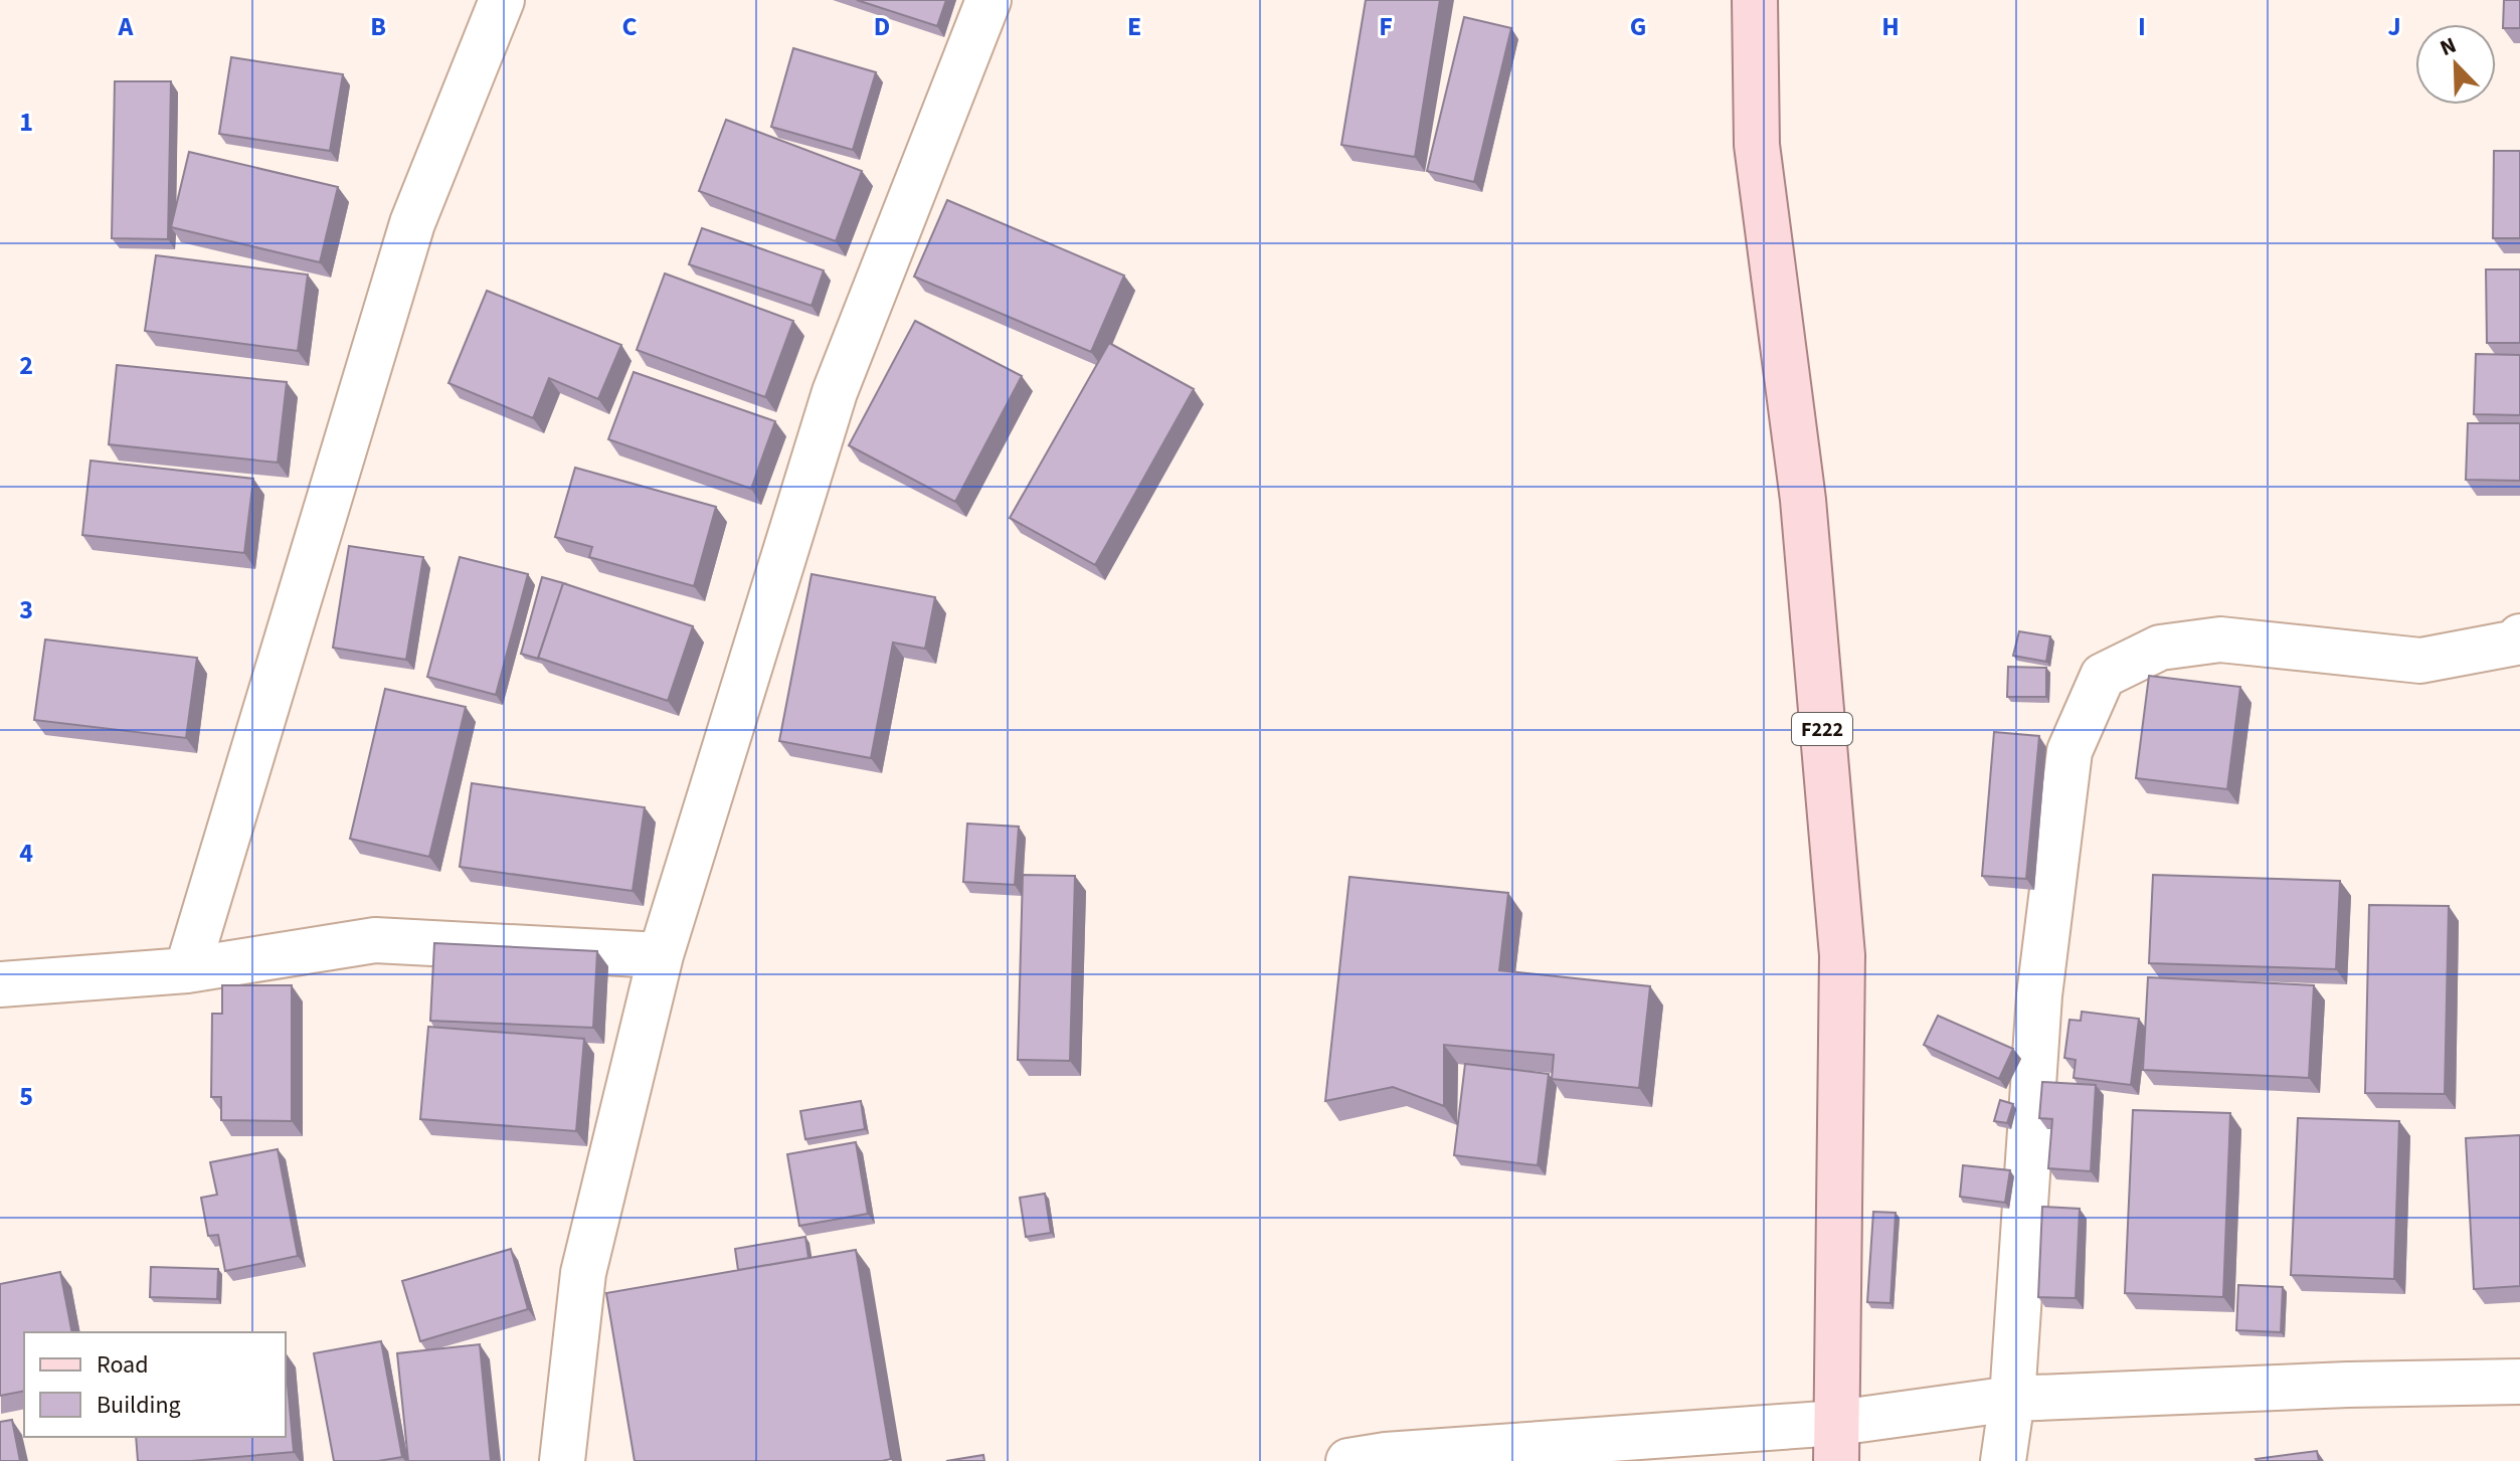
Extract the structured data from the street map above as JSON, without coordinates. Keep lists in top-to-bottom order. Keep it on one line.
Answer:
{"streets":{"main road":["F222"]},"legend":["Road","Building"],"north":"top left","grid":{"columns":["A","B","C","D","E","F","G","H","I","J"],"rows":["1","2","3","4","5"]}}
